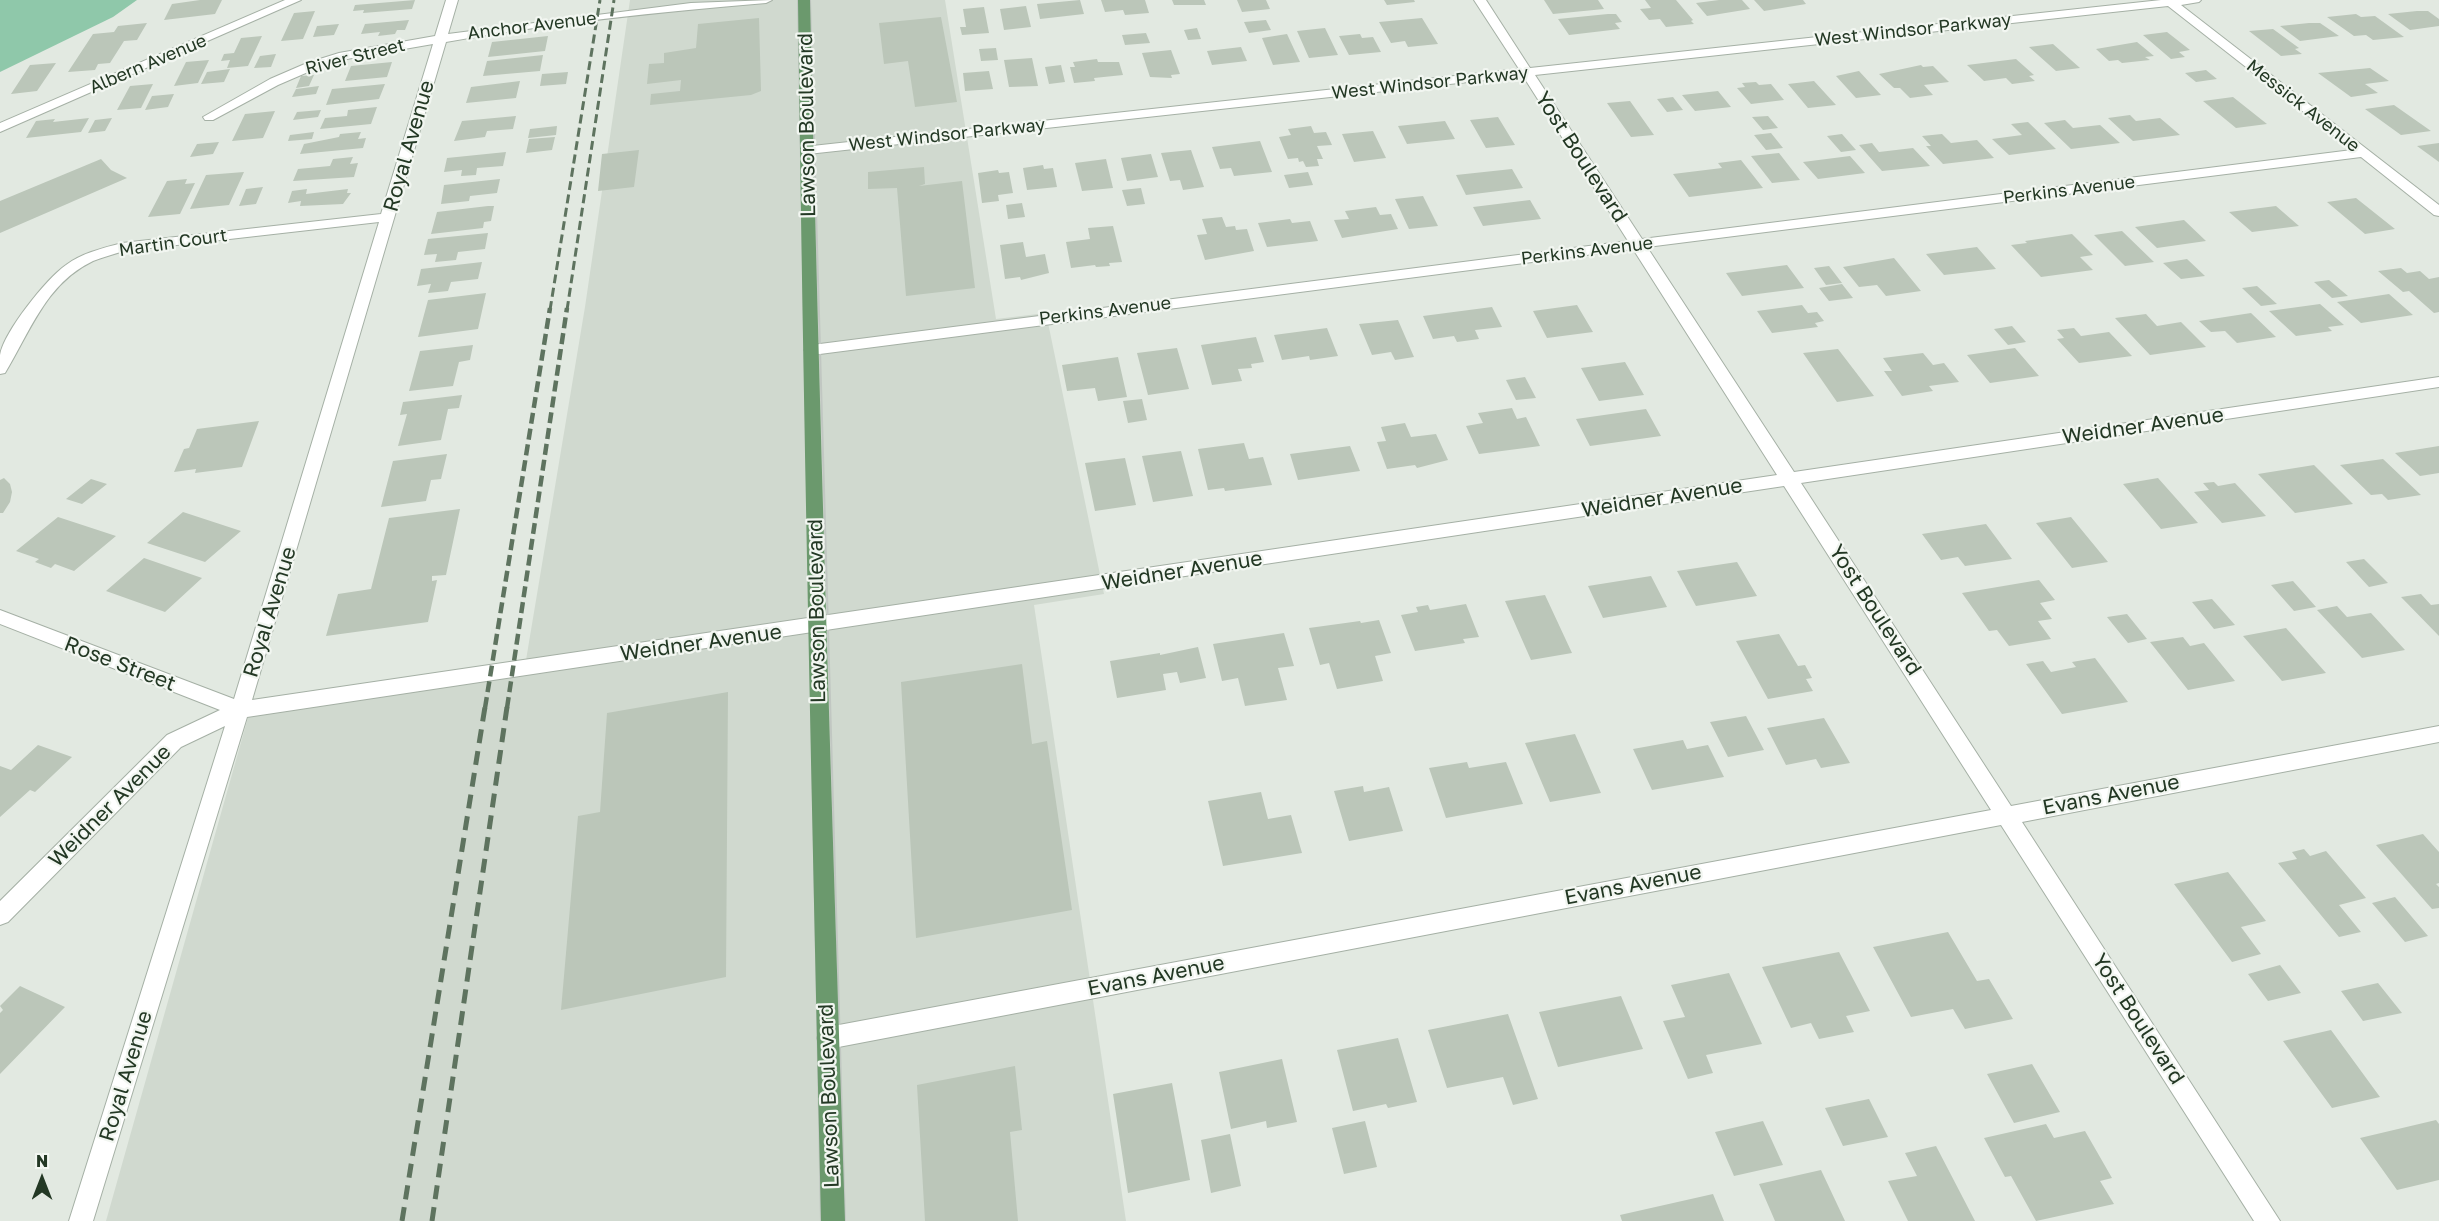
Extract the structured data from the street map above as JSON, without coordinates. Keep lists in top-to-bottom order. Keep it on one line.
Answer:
{"streets":{"main road":["Lawson Boulevard"],"street":["Anchor Avenue","West Windsor Parkway","River Street","Albern Avenue","Messick Avenue","Royal Avenue","Yost Boulevard","Perkins Avenue","Martin Court","Weidner Avenue","Rose Street","Evans Avenue"]},"crossings":[["Anchor Avenue","River Street"],["Anchor Avenue","Royal Avenue"],["West Windsor Parkway","Messick Avenue"],["West Windsor Parkway","Lawson Boulevard"],["West Windsor Parkway","Yost Boulevard"],["River Street","Royal Avenue"],["Messick Avenue","Perkins Avenue"],["Lawson Boulevard","Perkins Avenue"],["Lawson Boulevard","Weidner Avenue"],["Lawson Boulevard","Evans Avenue"],["Royal Avenue","Martin Court"],["Royal Avenue","Weidner Avenue"],["Royal Avenue","Rose Street"],["Yost Boulevard","Perkins Avenue"],["Yost Boulevard","Weidner Avenue"],["Yost Boulevard","Evans Avenue"],["Weidner Avenue","Rose Street"]],"north":"top"}
